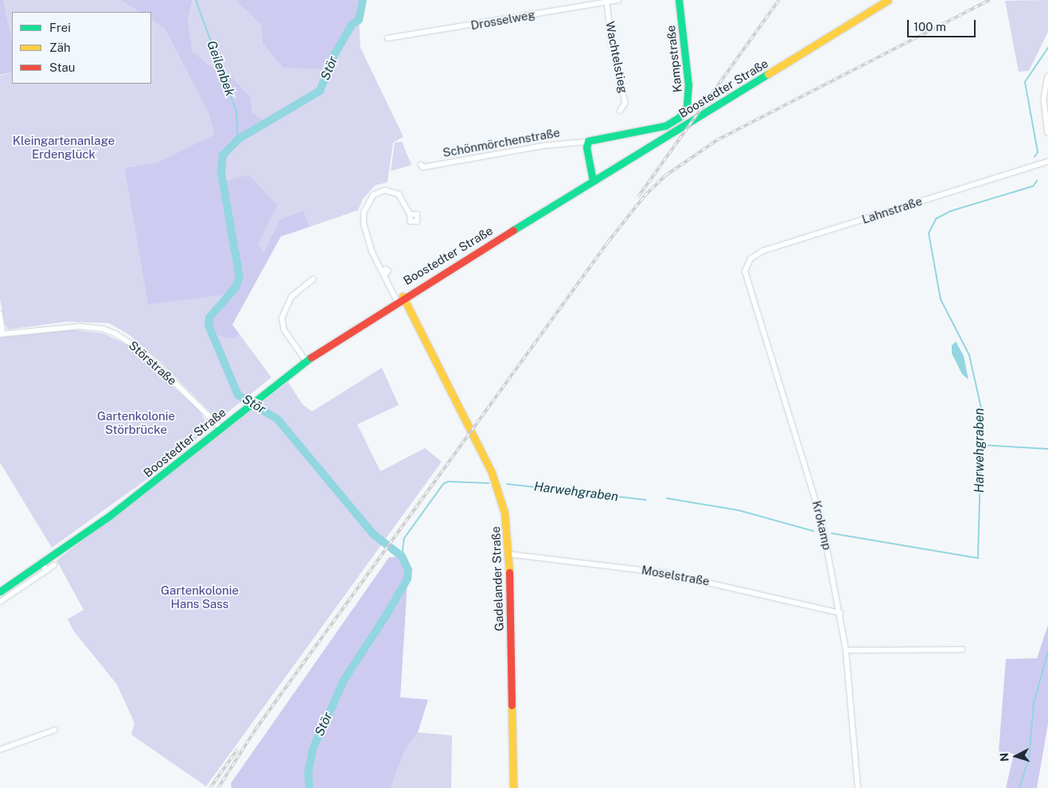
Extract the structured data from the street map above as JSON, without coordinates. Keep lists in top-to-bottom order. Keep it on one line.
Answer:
{"streets":{"street":["Drosselweg","Wachtelstieg","Kampstraße","Boostedter Straße","Schönmörchenstraße","Lahnstraße","Störstraße","Krokamp","Moselstraße","Gadelander Straße"]},"crossings":[["Drosselweg","Wachtelstieg"],["Kampstraße","Schönmörchenstraße"],["Boostedter Straße","Störstraße"],["Boostedter Straße","Gadelander Straße"],["Lahnstraße","Krokamp"],["Krokamp","Moselstraße"],["Moselstraße","Gadelander Straße"]],"water":["Geilenbek","Stör","Harwehgraben"],"parks":["Kleingartenanlage Erdenglück","Gartenkolonie Störbrücke","Gartenkolonie Hans Sass"],"legend":["Frei","Zäh","Stau"],"scale_bar":"100 m","north":"left"}
